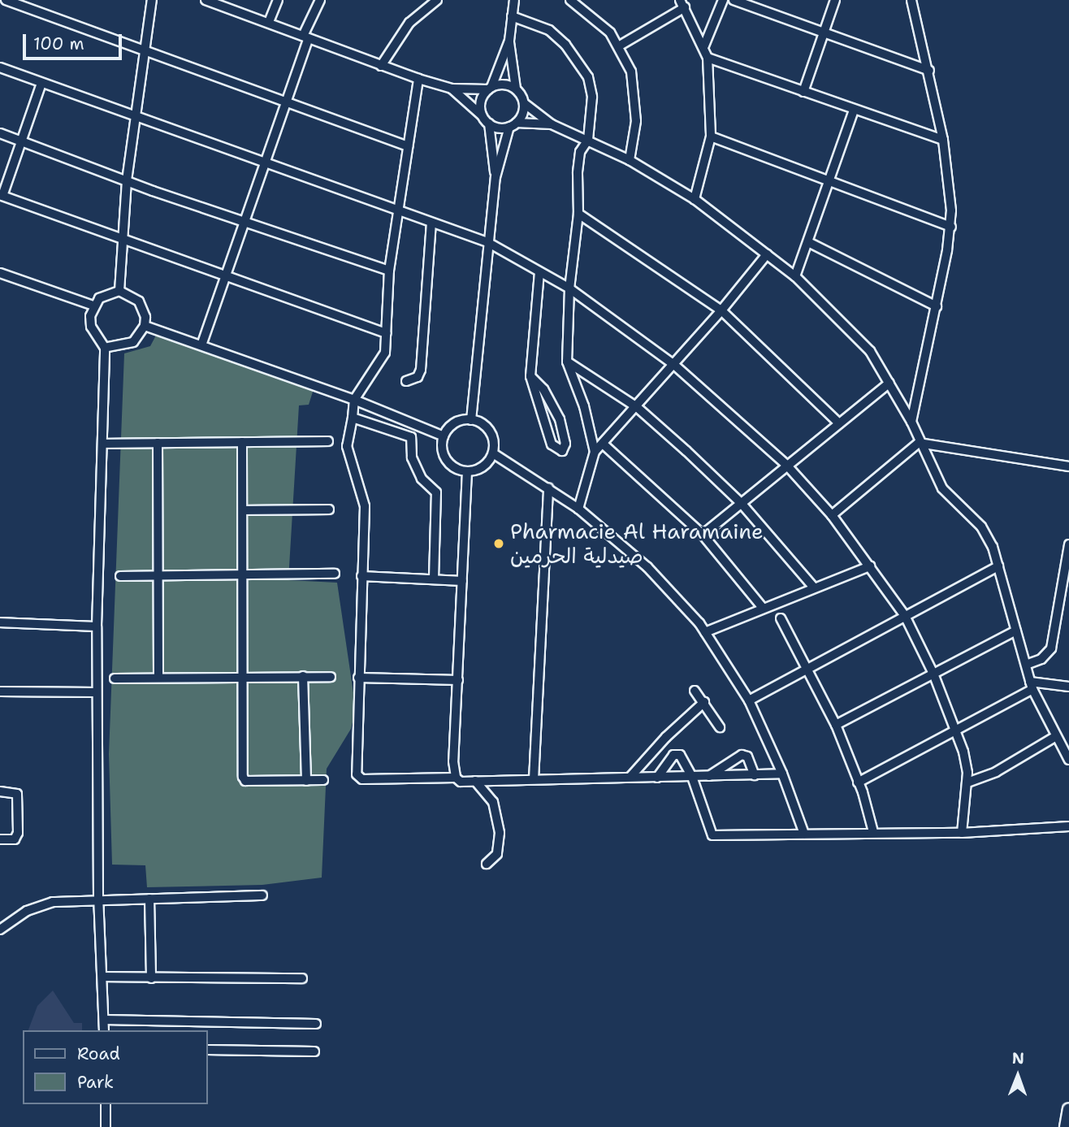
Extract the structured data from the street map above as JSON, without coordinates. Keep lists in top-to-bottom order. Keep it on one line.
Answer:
{"places":["Pharmacie Al Haramaine صيدلية الحرمين"],"legend":["Road","Park"],"scale_bar":"100 m","north":"top"}
